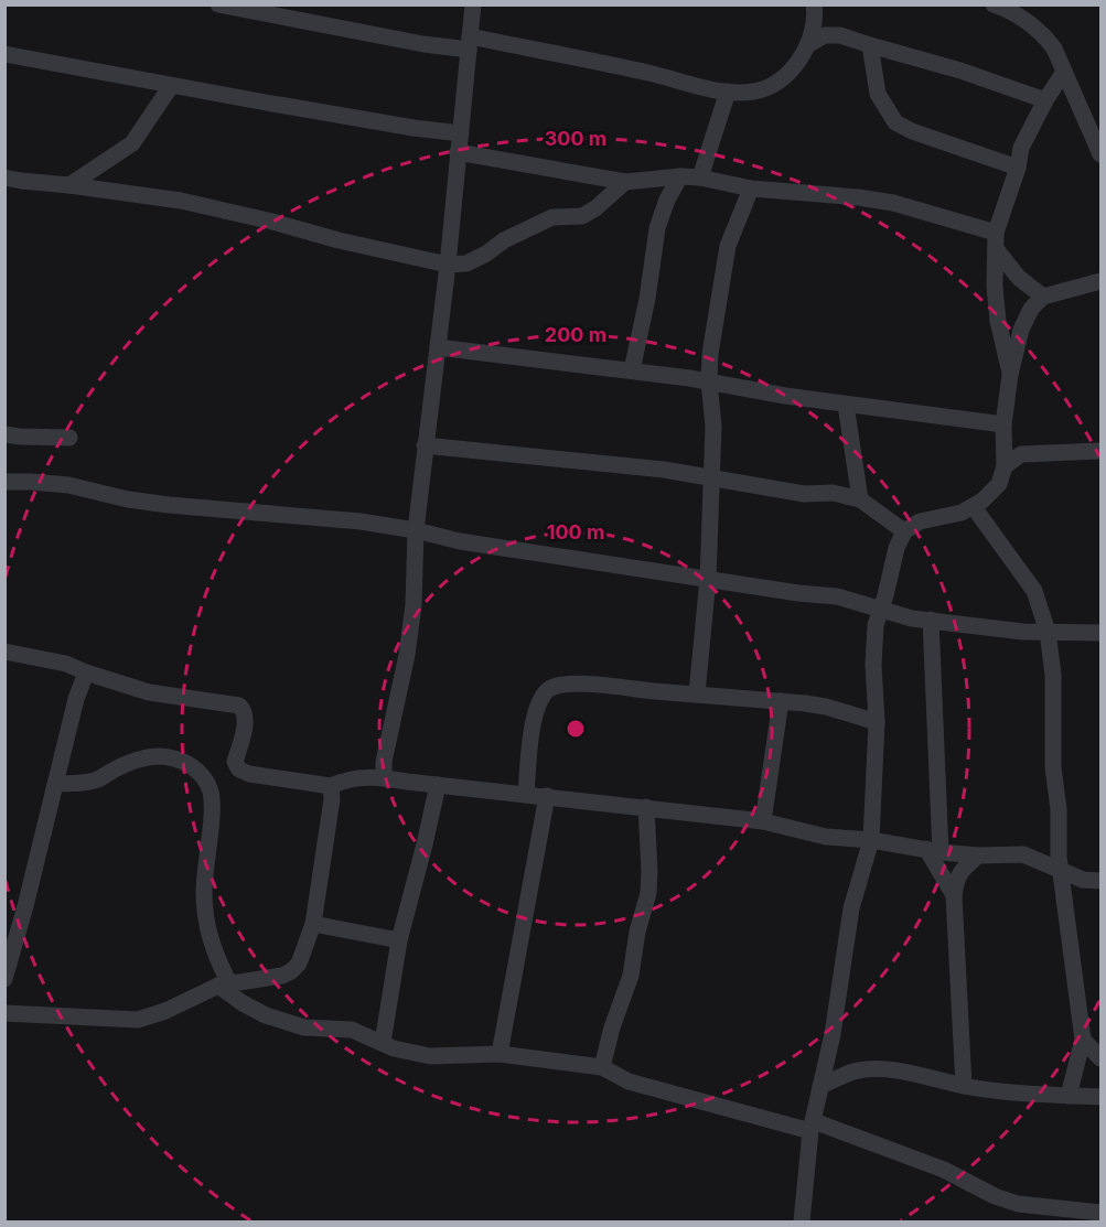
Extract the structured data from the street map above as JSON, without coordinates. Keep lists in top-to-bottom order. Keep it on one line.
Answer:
{"rings":["300 m","200 m","100 m"]}
